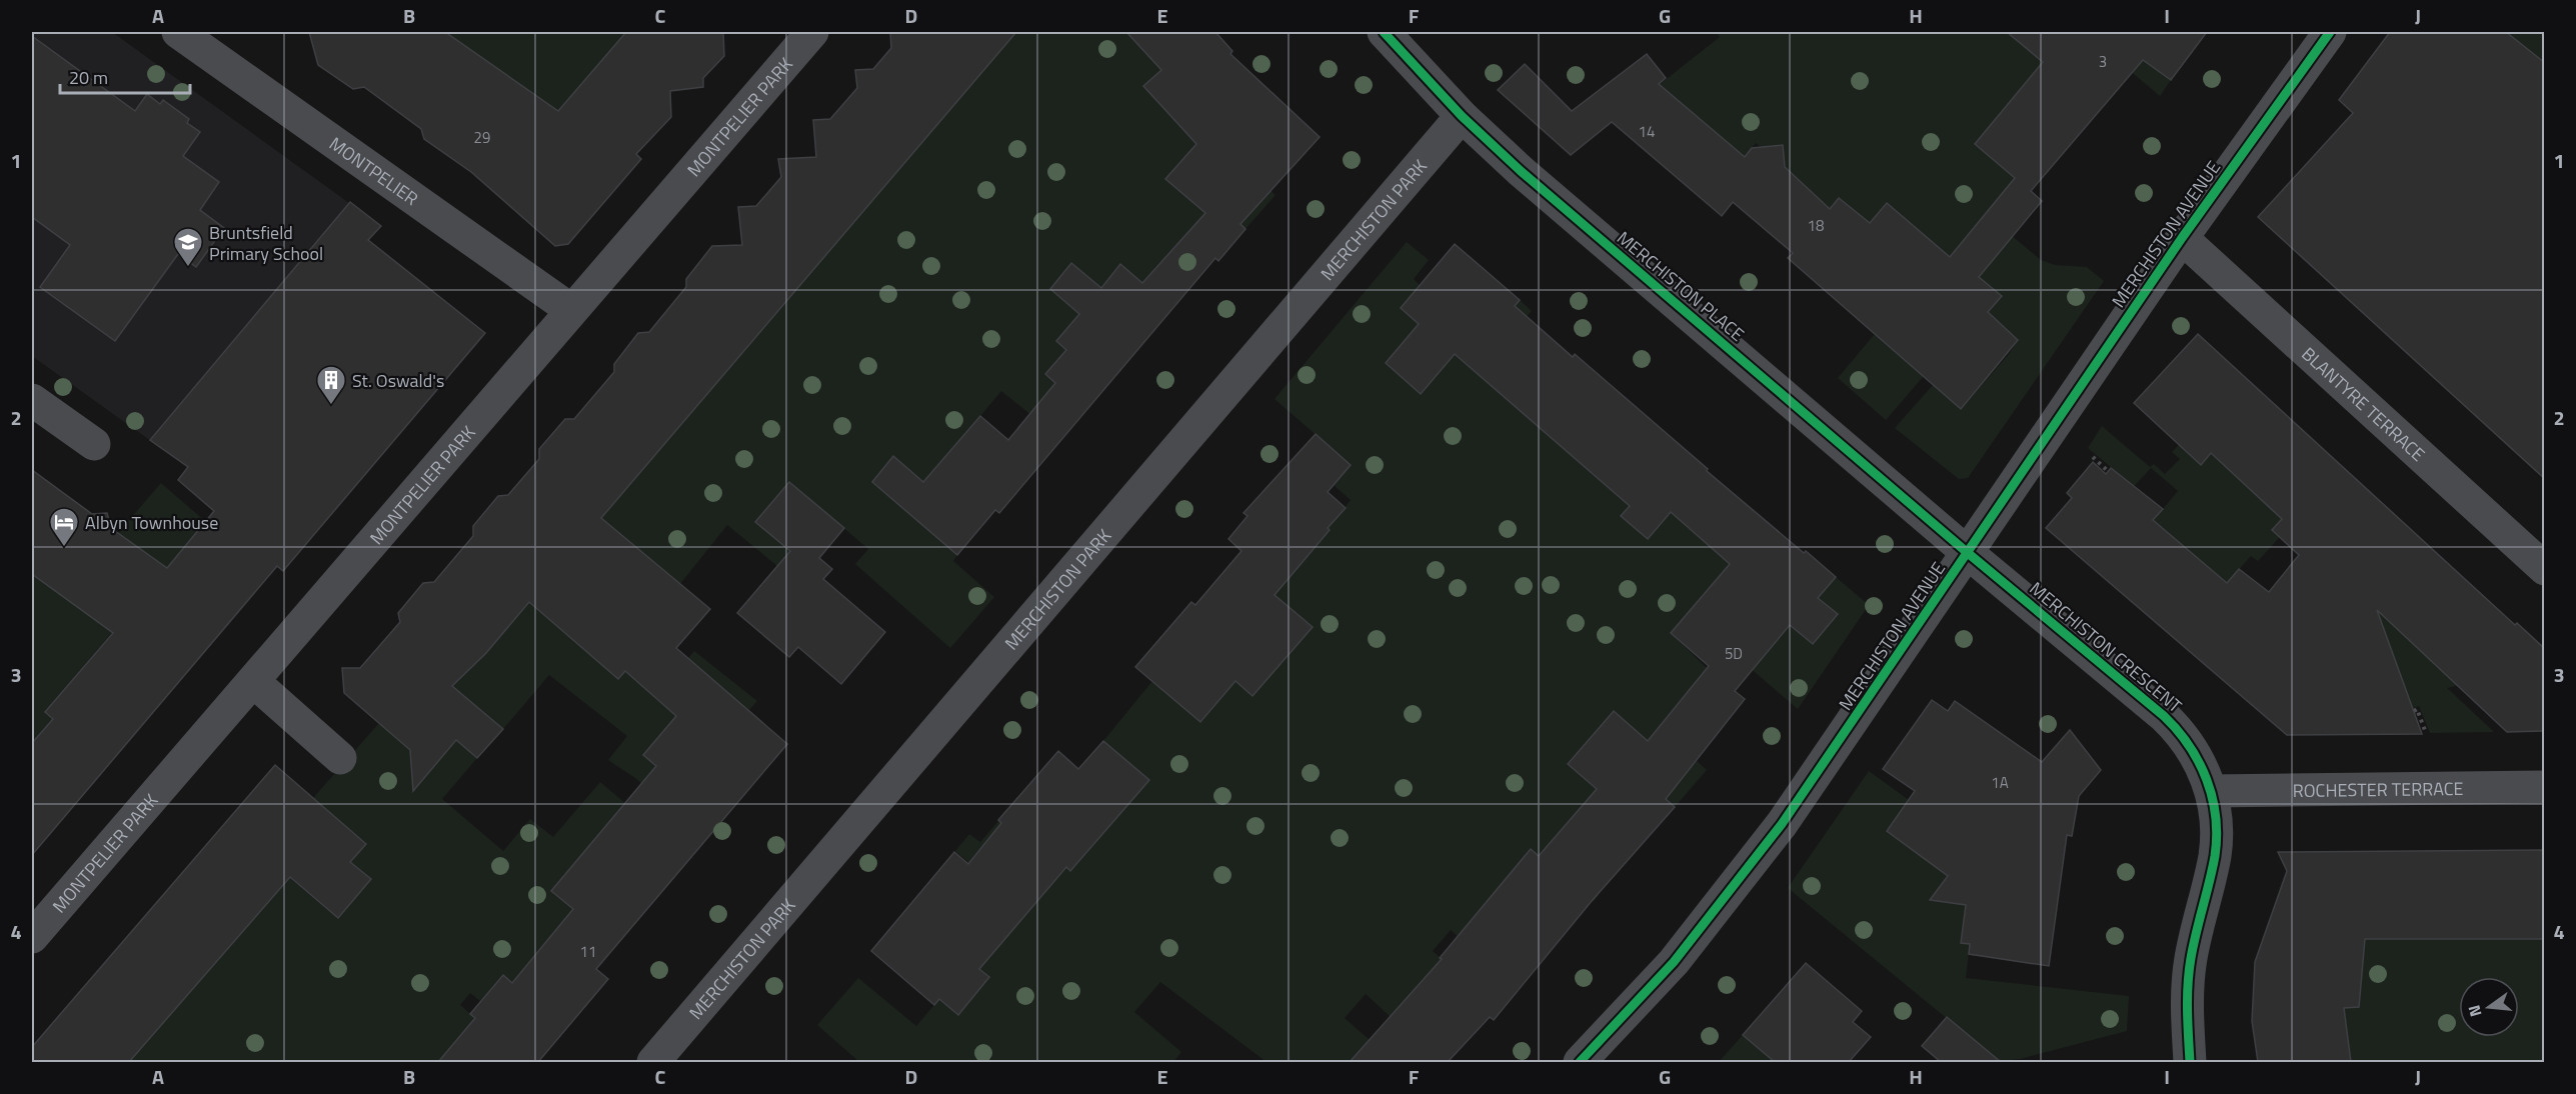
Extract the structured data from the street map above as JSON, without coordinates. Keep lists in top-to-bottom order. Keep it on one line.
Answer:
{"streets":{"street":["MONTPELIER PARK","MONTPELIER","MERCHISTON PARK","MERCHISTON AVENUE","MERCHISTON PLACE","BLANTYRE TERRACE","MERCHISTON CRESCENT","ROCHESTER TERRACE"]},"crossings":[["MONTPELIER PARK","MONTPELIER"],["MERCHISTON PARK","MERCHISTON PLACE"],["MERCHISTON AVENUE","MERCHISTON PLACE"],["MERCHISTON AVENUE","BLANTYRE TERRACE"],["MERCHISTON AVENUE","MERCHISTON CRESCENT"],["MERCHISTON PLACE","MERCHISTON CRESCENT"],["MERCHISTON CRESCENT","ROCHESTER TERRACE"]],"places":{"school or university":["Bruntsfield Primary School"],"building":["St. Oswald's"],"hotel":["Albyn Townhouse"]},"house_numbers":["3","14","29","18","5D","1A","11"],"scale_bar":"20 m","north":"left","grid":{"columns":["A","B","C","D","E","F","G","H","I","J"],"rows":["1","2","3","4"]}}
